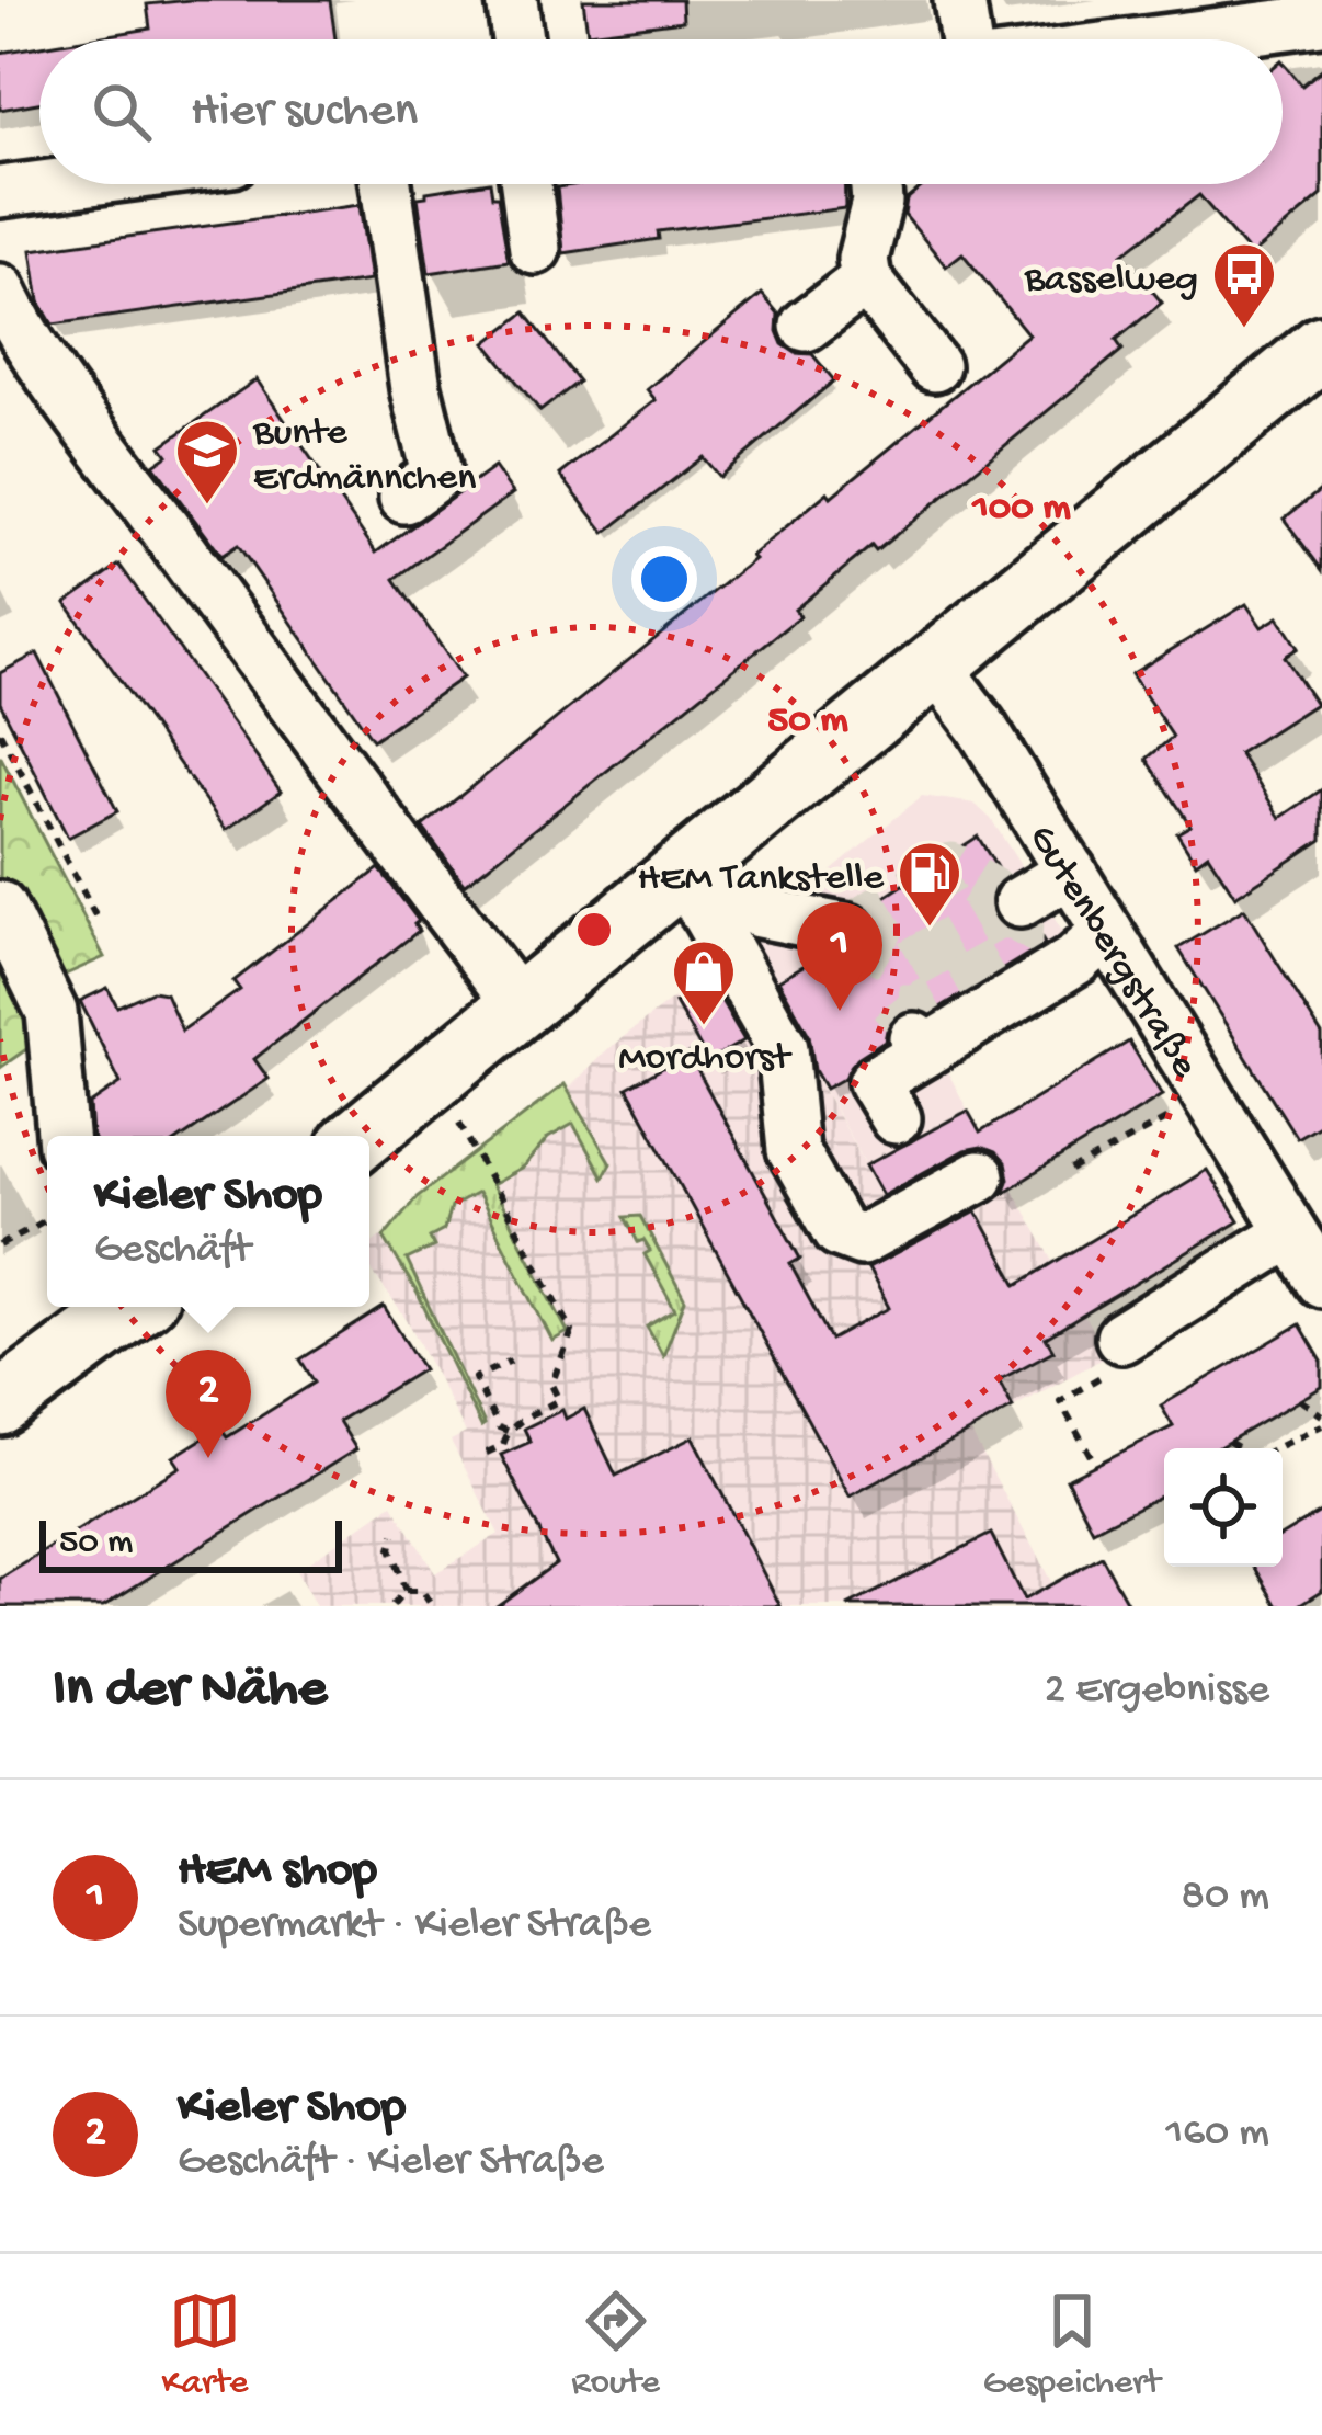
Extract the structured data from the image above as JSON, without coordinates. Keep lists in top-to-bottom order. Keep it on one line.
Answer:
{"streets":{"street":["Gutenbergstraße"]},"places":{"bus stop":["Basselweg"],"school or university":["Bunte Erdmännchen"],"fuel station":["HEM Tankstelle"],"shop":["Mordhorst"]},"scale_bar":"50 m","page":{"search":"Hier suchen","pins":["1","2"],"popup":["Kieler Shop","Geschäft"],"scale":"50 m","heading":["In der Nähe","2 Ergebnisse"],"list":[{"mark":"1","name":"HEM shop","note":"Supermarkt · Kieler Straße","value":"80 m"},{"mark":"2","name":"Kieler Shop","note":"Geschäft · Kieler Straße","value":"160 m"}],"nav":["Karte","Route","Gespeichert"]},"rings":["100 m","50 m"]}
